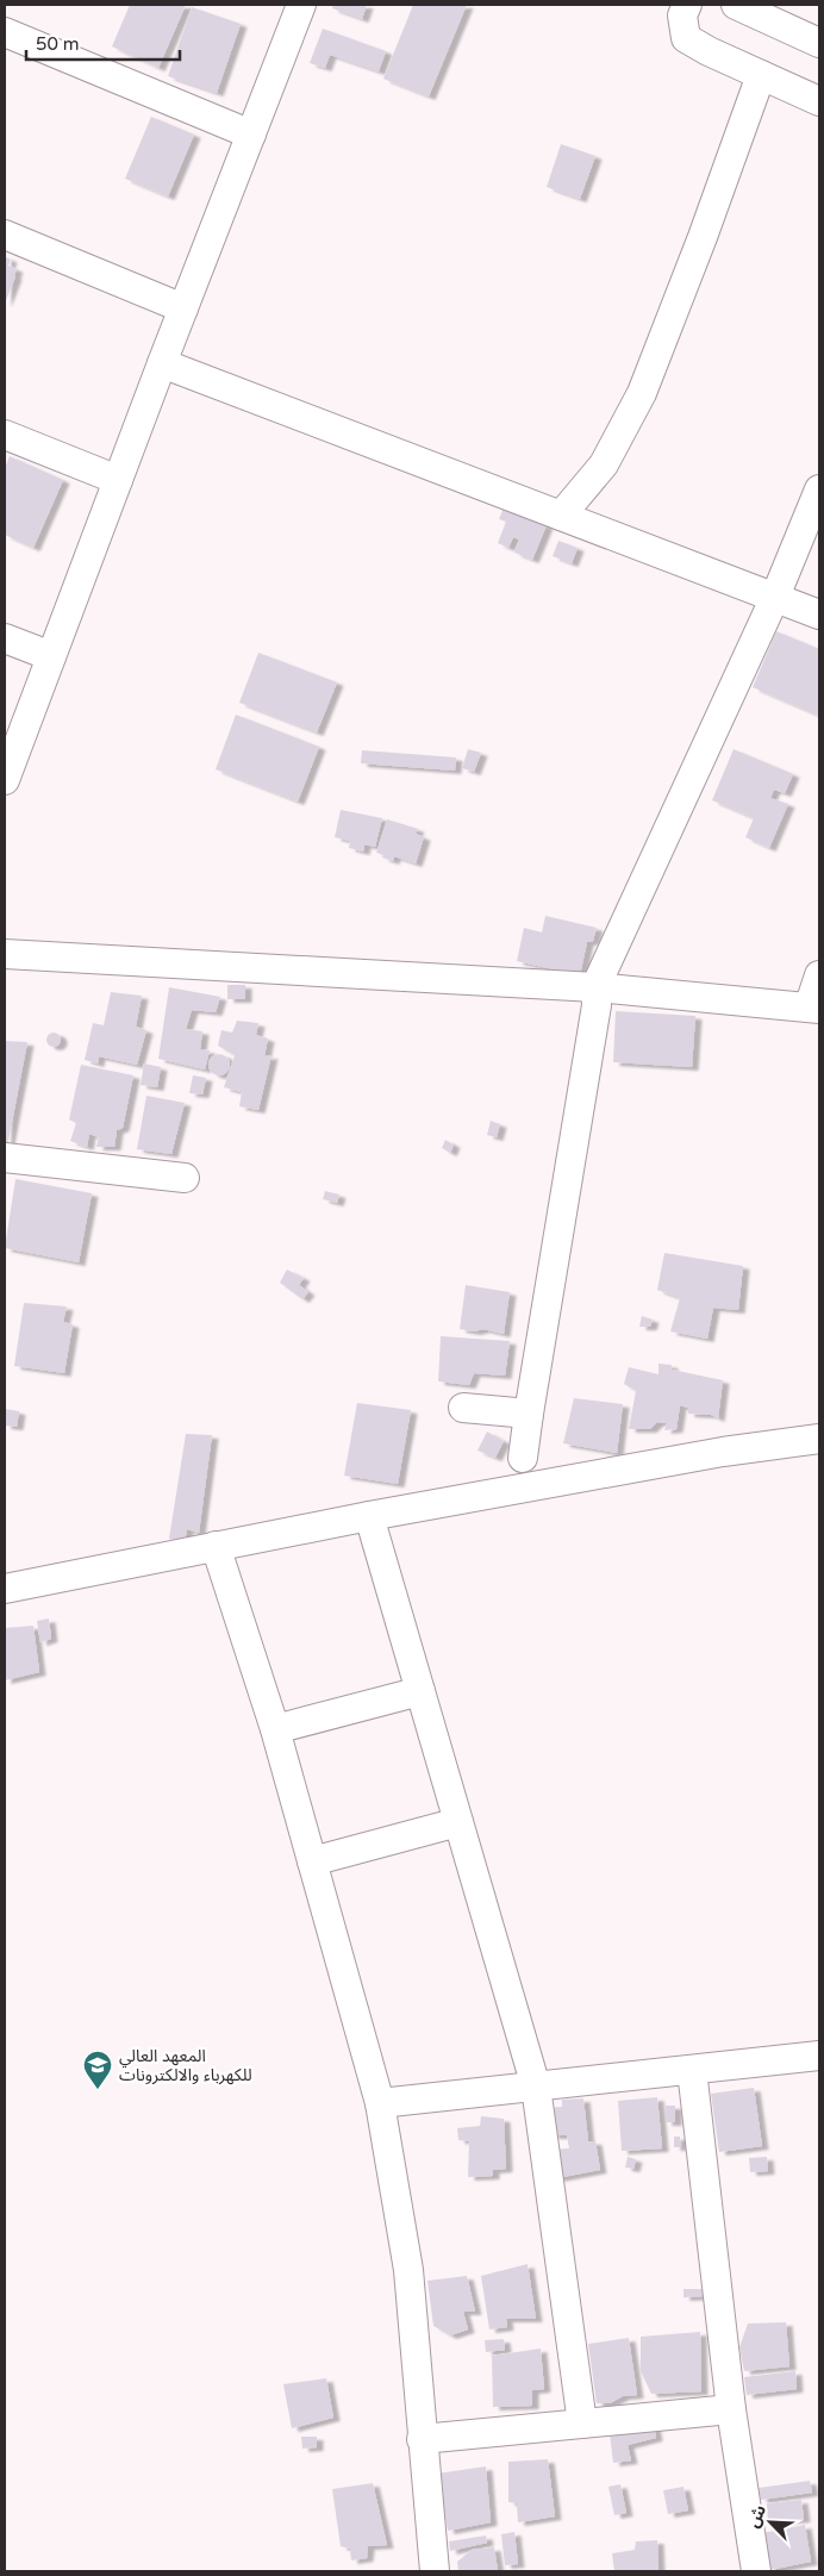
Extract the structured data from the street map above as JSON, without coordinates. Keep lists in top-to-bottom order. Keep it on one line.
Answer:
{"places":{"school or university":["المعهد العالي للكهرباء والالكترونات"]},"scale_bar":"50 m","north":"top left"}
